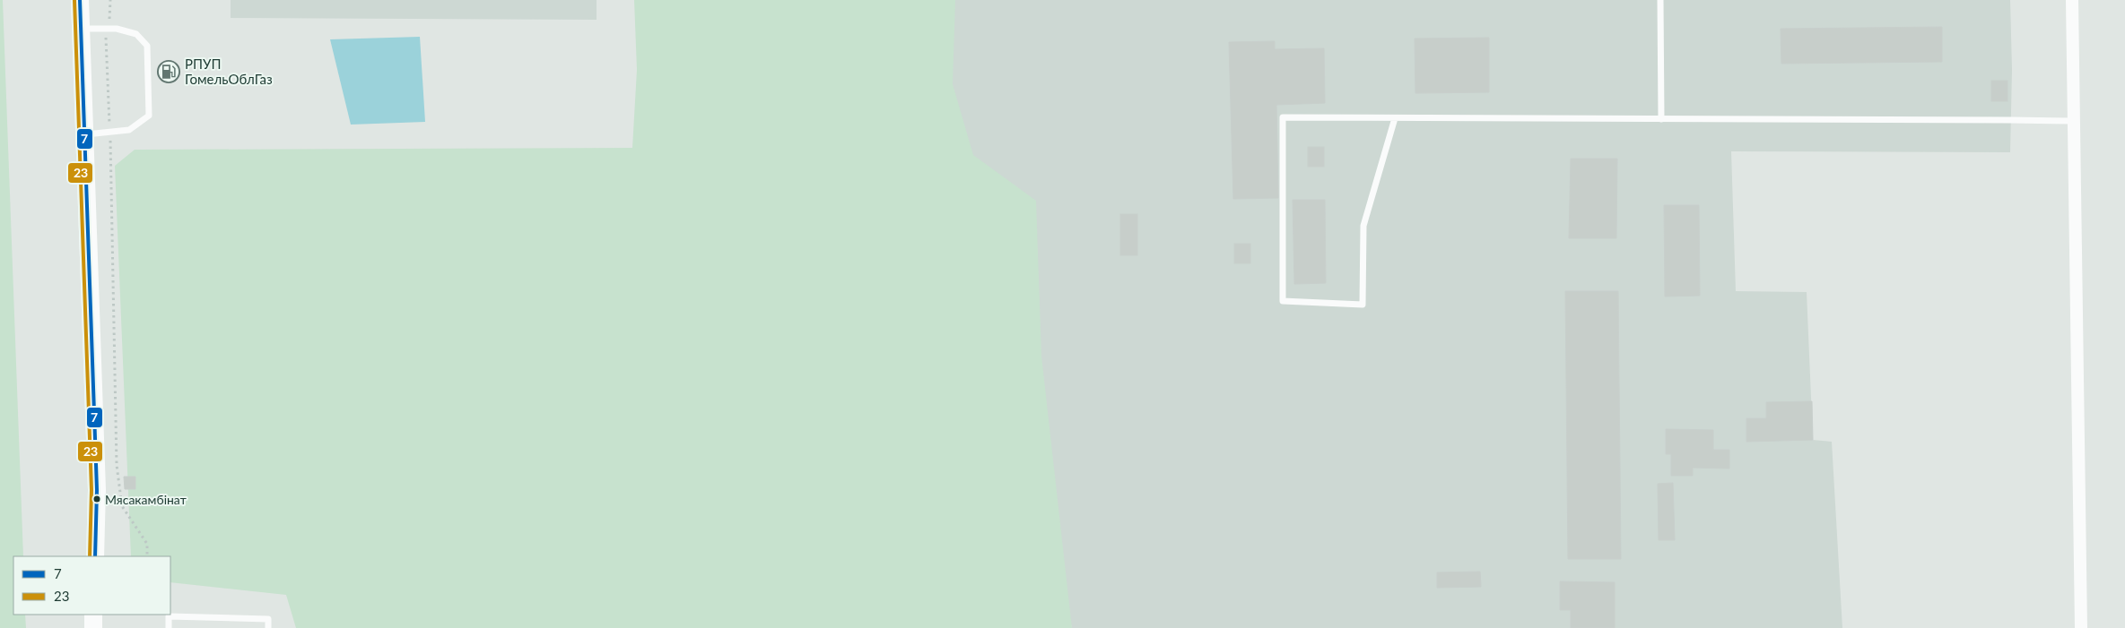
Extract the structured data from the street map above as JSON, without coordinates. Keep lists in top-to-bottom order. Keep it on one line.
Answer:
{"places":{"fuel station":["РПУП ГомельОблГаз"],"other":["Мясакамбінат"]},"lines":["transit line 7","transit line 23"],"legend":["7","23"]}
